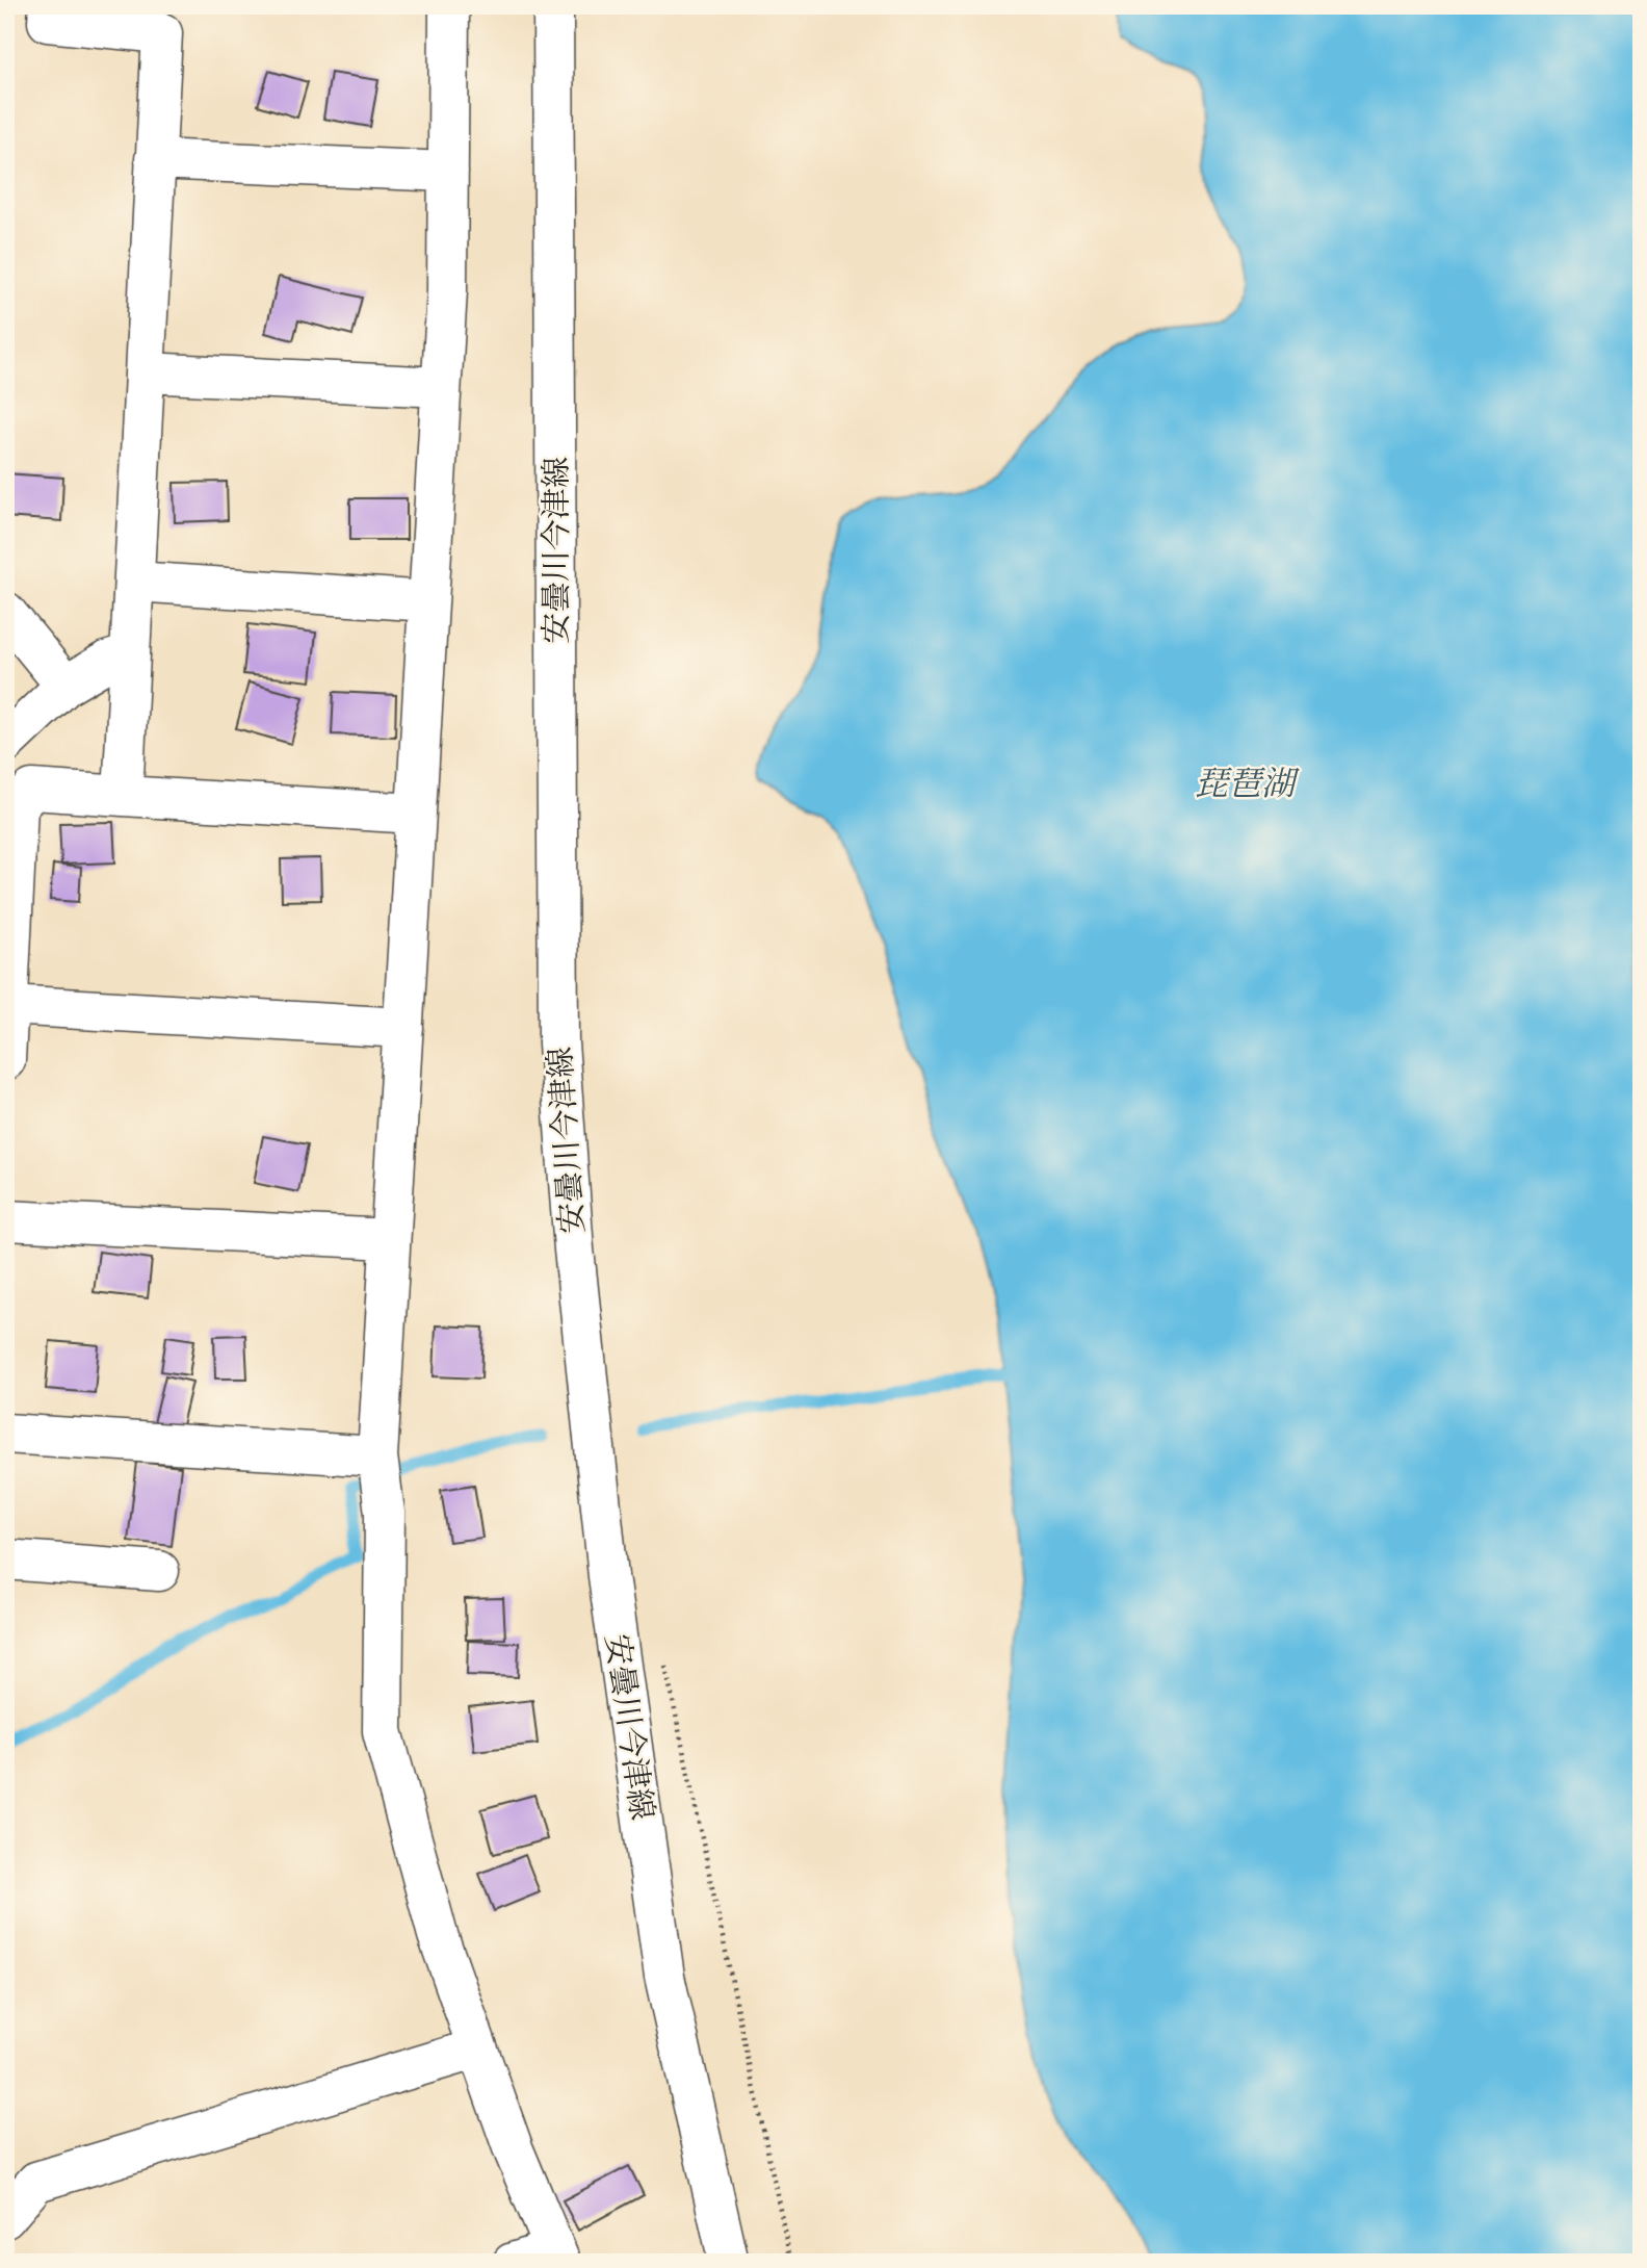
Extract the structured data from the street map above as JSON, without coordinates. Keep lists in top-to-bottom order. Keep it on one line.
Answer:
{"streets":{"street":["安曇川今津線"]},"water":["琵琶湖"]}
